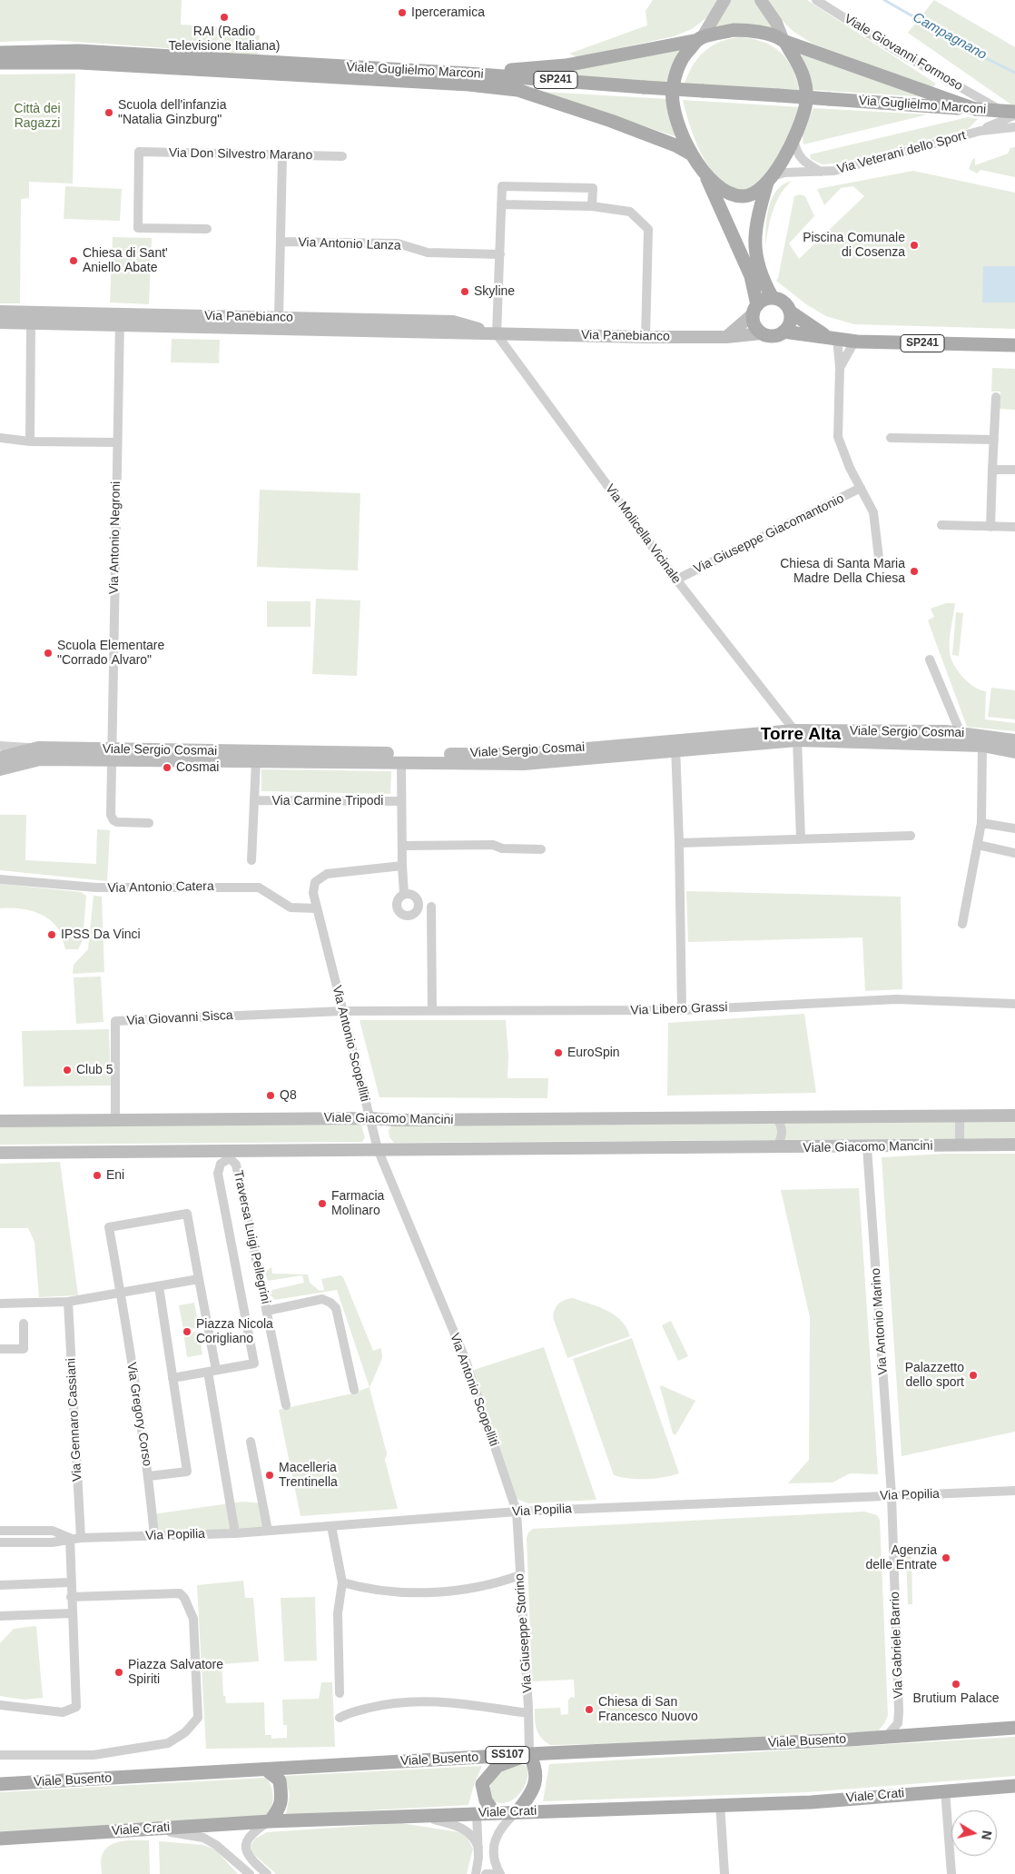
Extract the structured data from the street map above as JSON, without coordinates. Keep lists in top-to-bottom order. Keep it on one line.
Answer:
{"streets":{"main road":["Viale Guglielmo Marconi","SP241","Via Guglielmo Marconi","Viale Busento","SS107","Viale Crati"],"street":["Viale Giovanni Formoso","Via Veterani dello Sport","Via Don Silvestro Marano","Via Antonio Lanza","Via Panebianco","Via Molicella Vicinale","Via Giuseppe Giacomantonio","Via Antonio Negroni","Viale Sergio Cosmai","Via Carmine Tripodi","Via Antonio Catera","Via Libero Grassi","Via Giovanni Sisca","Via Antonio Scopelliti","Viale Giacomo Mancini","Traversa Luigi Pellegrini","Via Antonio Marino","Via Gregory Corso","Via Gennaro Cassiani","Via Popilia","Via Giuseppe Storino","Via Gabriele Barrio"]},"crossings":[["Viale Giovanni Formoso","Via Guglielmo Marconi"],["Viale Giovanni Formoso","Via Veterani dello Sport"],["Viale Guglielmo Marconi","Via Guglielmo Marconi"],["Viale Guglielmo Marconi","Via Veterani dello Sport"],["Via Guglielmo Marconi","Via Veterani dello Sport"],["Via Don Silvestro Marano","Via Antonio Lanza"],["Via Antonio Lanza","Via Panebianco"],["Via Panebianco","Via Molicella Vicinale"],["Via Panebianco","Via Antonio Negroni"],["Via Molicella Vicinale","Via Giuseppe Giacomantonio"],["Via Molicella Vicinale","Viale Sergio Cosmai"],["Via Antonio Negroni","Viale Sergio Cosmai"],["Via Antonio Catera","Via Antonio Scopelliti"],["Via Libero Grassi","Via Giovanni Sisca"],["Via Libero Grassi","Via Antonio Scopelliti"],["Via Giovanni Sisca","Via Antonio Scopelliti"],["Via Giovanni Sisca","Viale Giacomo Mancini"],["Via Antonio Scopelliti","Viale Giacomo Mancini"],["Via Antonio Scopelliti","Via Popilia"],["Via Antonio Scopelliti","Via Giuseppe Storino"],["Viale Giacomo Mancini","Traversa Luigi Pellegrini"],["Viale Giacomo Mancini","Via Antonio Marino"],["Via Antonio Marino","Via Popilia"],["Via Antonio Marino","Via Gabriele Barrio"],["Via Gregory Corso","Via Popilia"],["Via Gennaro Cassiani","Via Popilia"],["Via Popilia","Via Giuseppe Storino"],["Via Popilia","Via Gabriele Barrio"],["Via Giuseppe Storino","Viale Busento"],["Via Giuseppe Storino","Viale Crati"],["Via Gabriele Barrio","Viale Busento"],["Viale Busento","Viale Crati"]],"districts":["Torre Alta"],"water":["Campagnano"],"parks":["Città dei Ragazzi"],"places":["Iperceramica","RAI (Radio Televisione Italiana)","Scuola dell'infanzia \"Natalia Ginzburg\"","Piscina Comunale di Cosenza","Chiesa di Sant' Aniello Abate","Skyline","Chiesa di Santa Maria Madre Della Chiesa","Scuola Elementare \"Corrado Alvaro\"","Cosmai","IPSS Da Vinci","EuroSpin","Club 5","Q8","Eni","Farmacia Molinaro","Piazza Nicola Corigliano","Palazzetto dello sport","Macelleria Trentinella","Agenzia delle Entrate","Piazza Salvatore Spiriti","Brutium Palace","Chiesa di San Francesco Nuovo"],"north":"right"}
